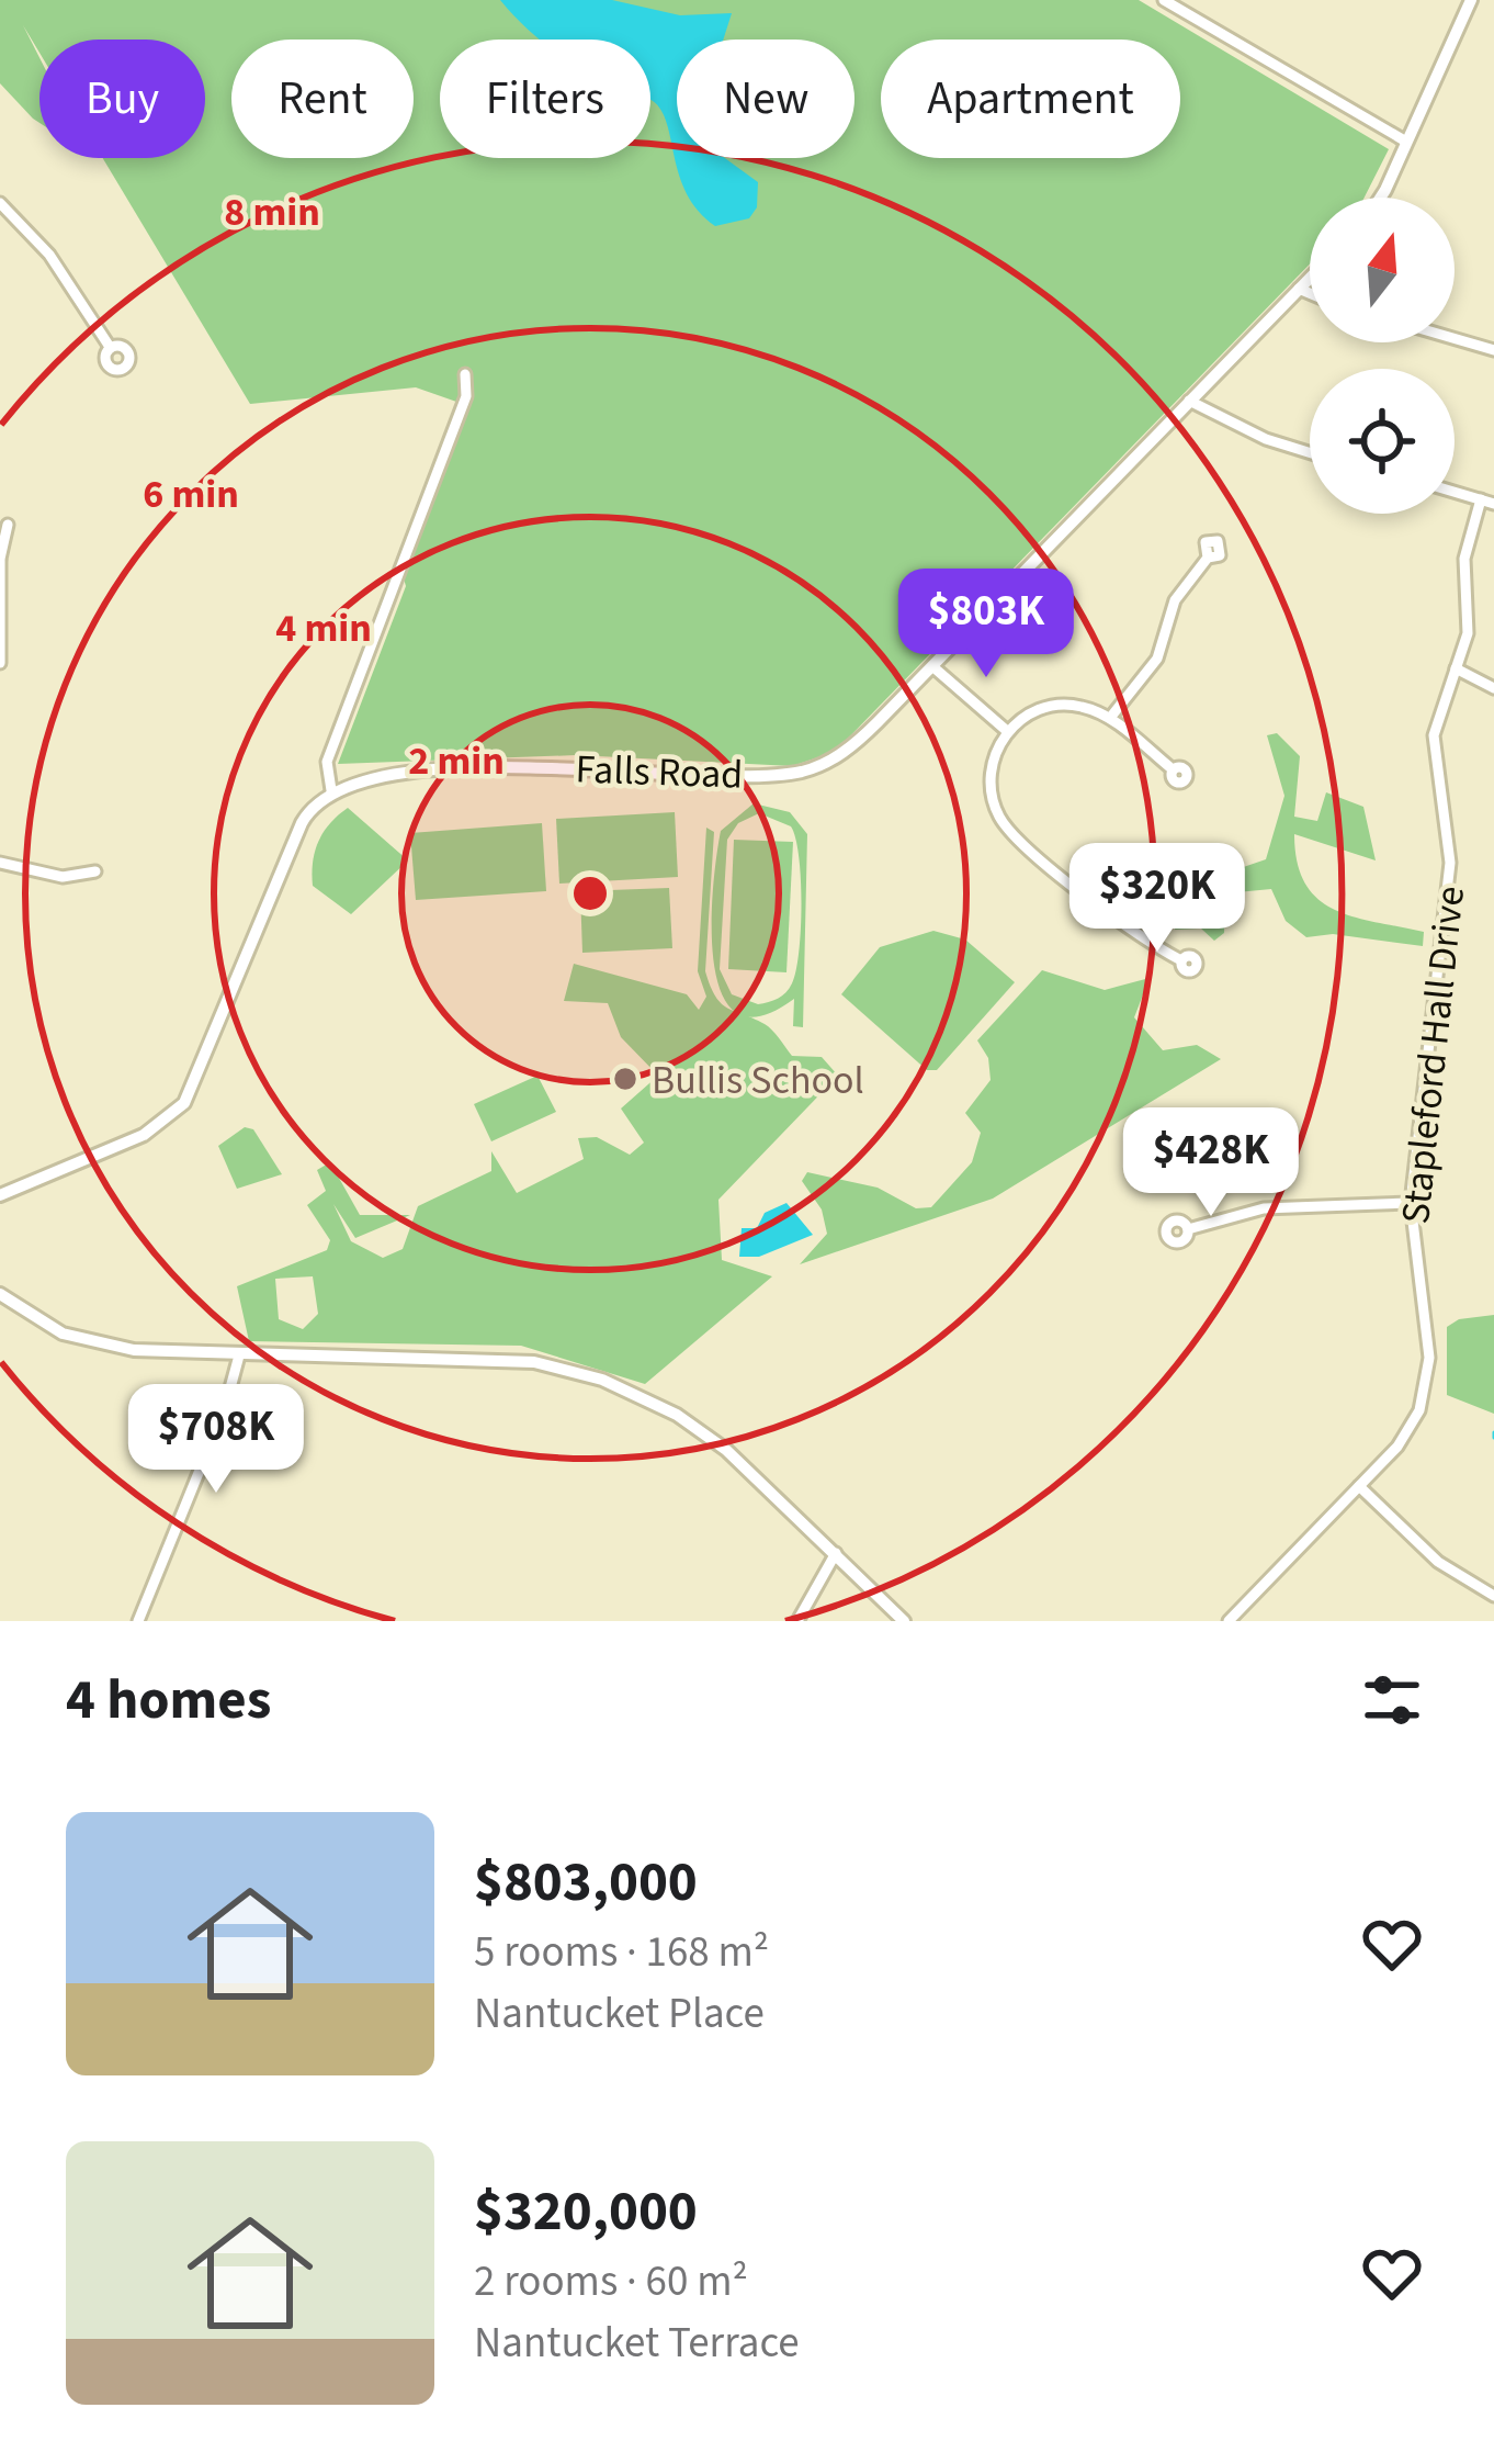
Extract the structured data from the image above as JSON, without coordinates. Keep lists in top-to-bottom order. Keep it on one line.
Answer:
{"streets":{"main road":["Falls Road"],"street":["Stapleford Hall Drive"]},"places":["Bullis School"],"north":"top","page":{"chip":["Buy","Rent","Filters","New","Apartment"],"price":["$803K","$320K","$428K","$708K"],"heading":"4 homes","list":[{"name":"$803,000","note":"5 rooms · 168 m² · Nantucket Place"},{"name":"$320,000","note":"2 rooms · 60 m² · Nantucket Terrace"}]},"rings":["8 min","6 min","4 min","2 min"]}
